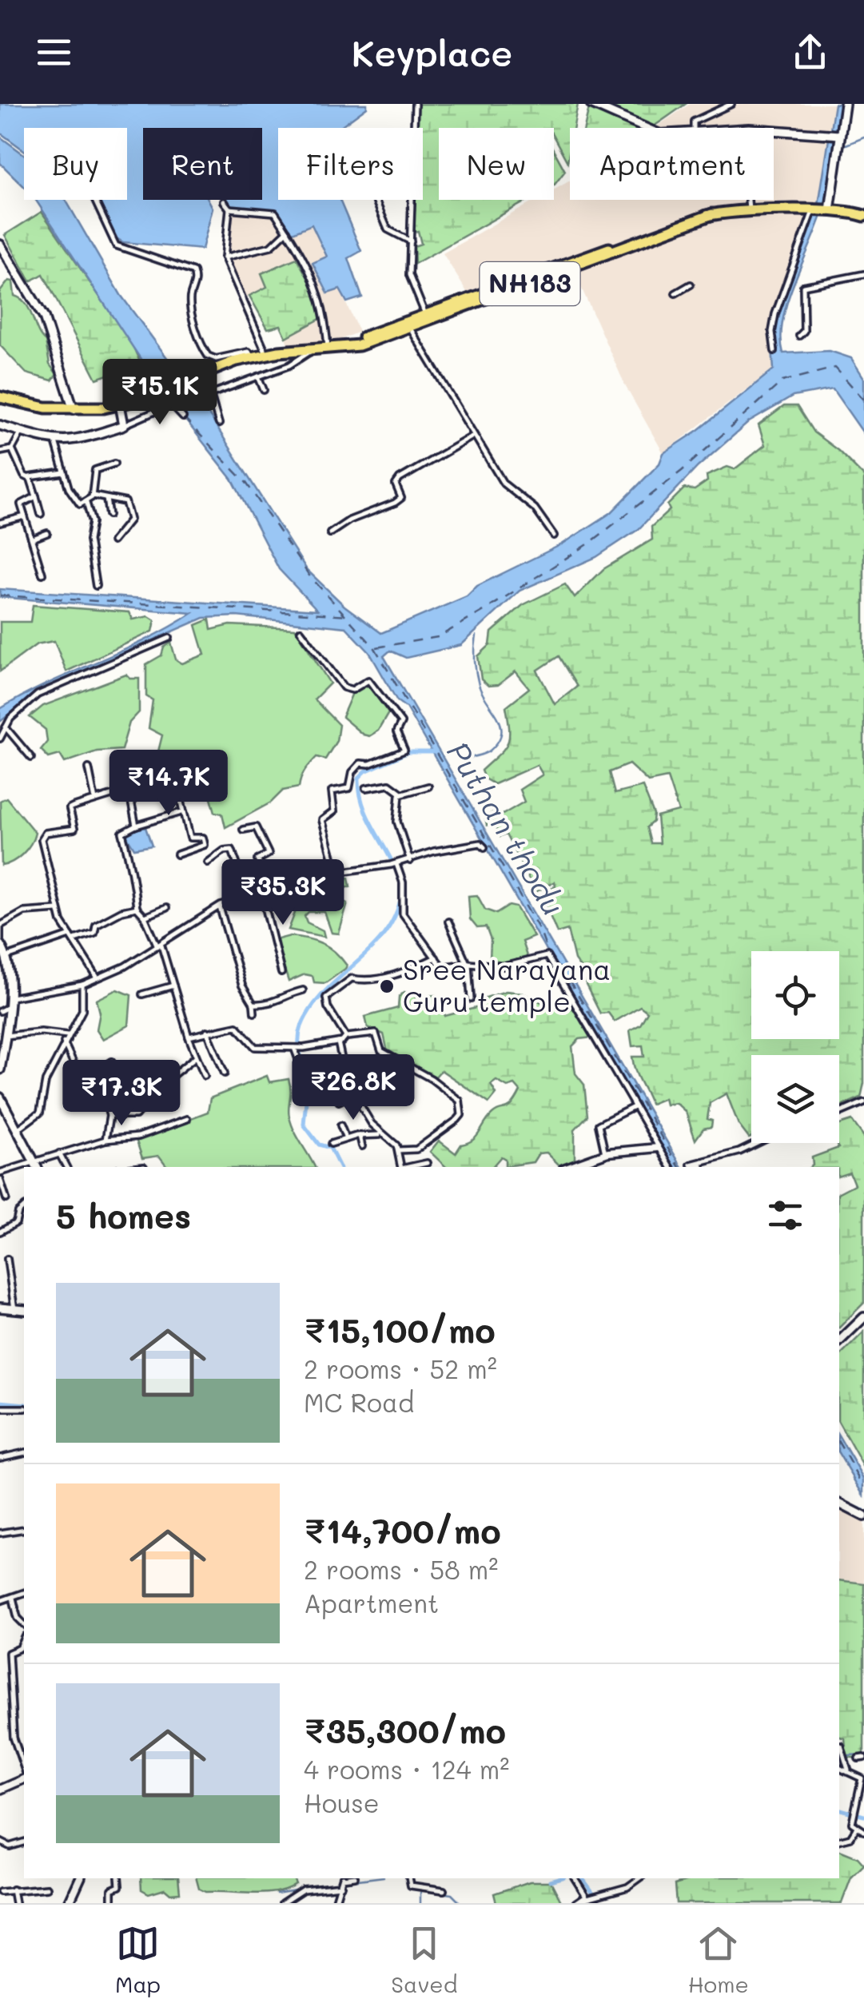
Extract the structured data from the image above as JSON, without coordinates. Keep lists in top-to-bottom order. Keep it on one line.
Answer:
{"streets":{"highway":["NH183"]},"water":["Puthan thodu"],"places":["Sree Narayana Guru temple"],"page":{"header":"Keyplace","chip":["Buy","Rent","Filters","New","Apartment"],"price":["₹15.1K","₹14.7K","₹35.3K","₹26.8K","₹17.3K"],"heading":"5 homes","list":[{"name":"₹15,100/mo","note":"2 rooms · 52 m² · MC Road"},{"name":"₹14,700/mo","note":"2 rooms · 58 m² · Apartment"},{"name":"₹35,300/mo","note":"4 rooms · 124 m² · House"}],"tabs":["Map","Saved","Home"]}}
